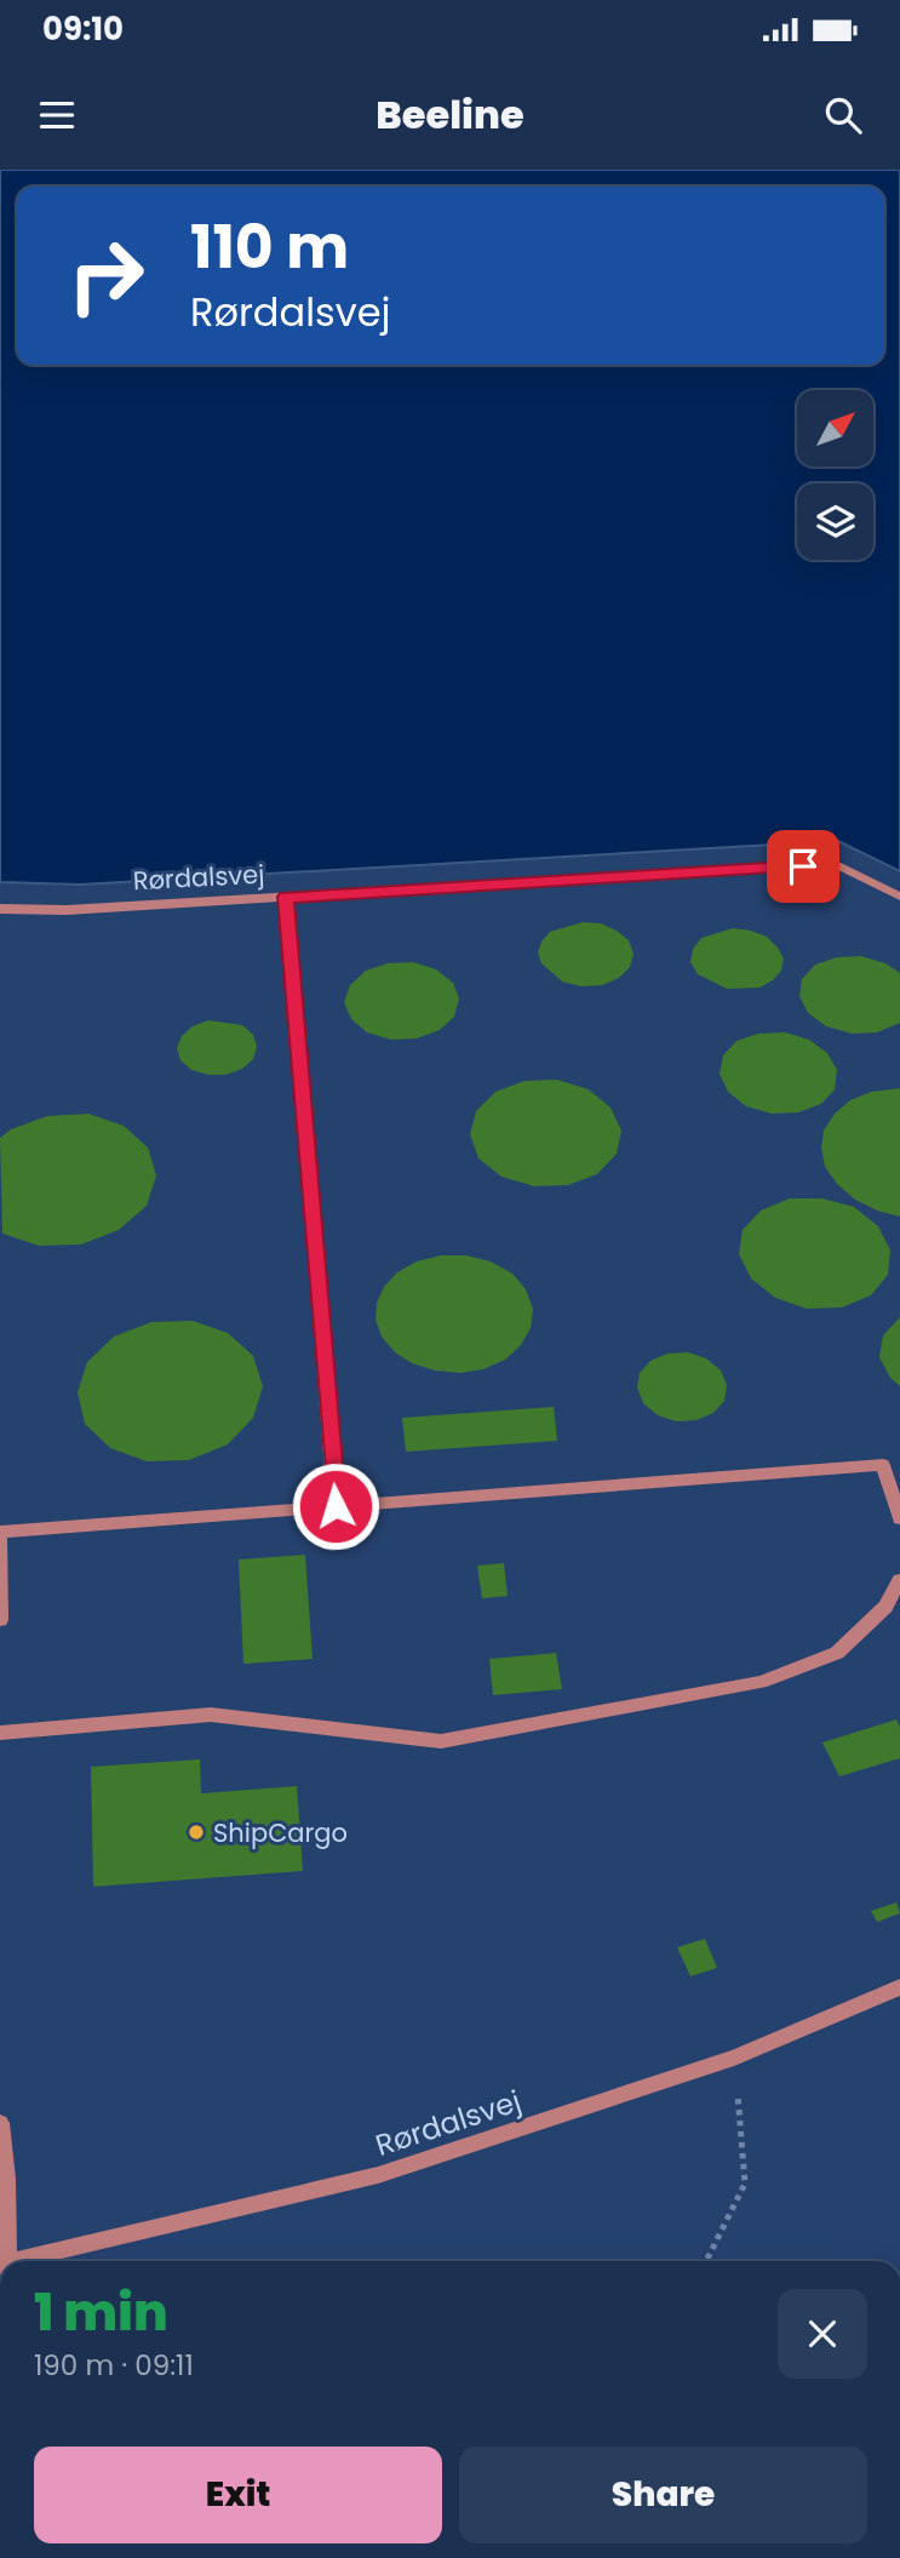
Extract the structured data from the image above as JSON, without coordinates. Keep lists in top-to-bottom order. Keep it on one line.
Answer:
{"streets":{"street":["Rørdalsvej"]},"places":["ShipCargo"],"north":"top right","page":{"status":"09:10","header":"Beeline","turn":["110 m","Rørdalsvej"],"heading":["1 min","190 m · 09:11"],"buttons":["Exit","Share"]}}
